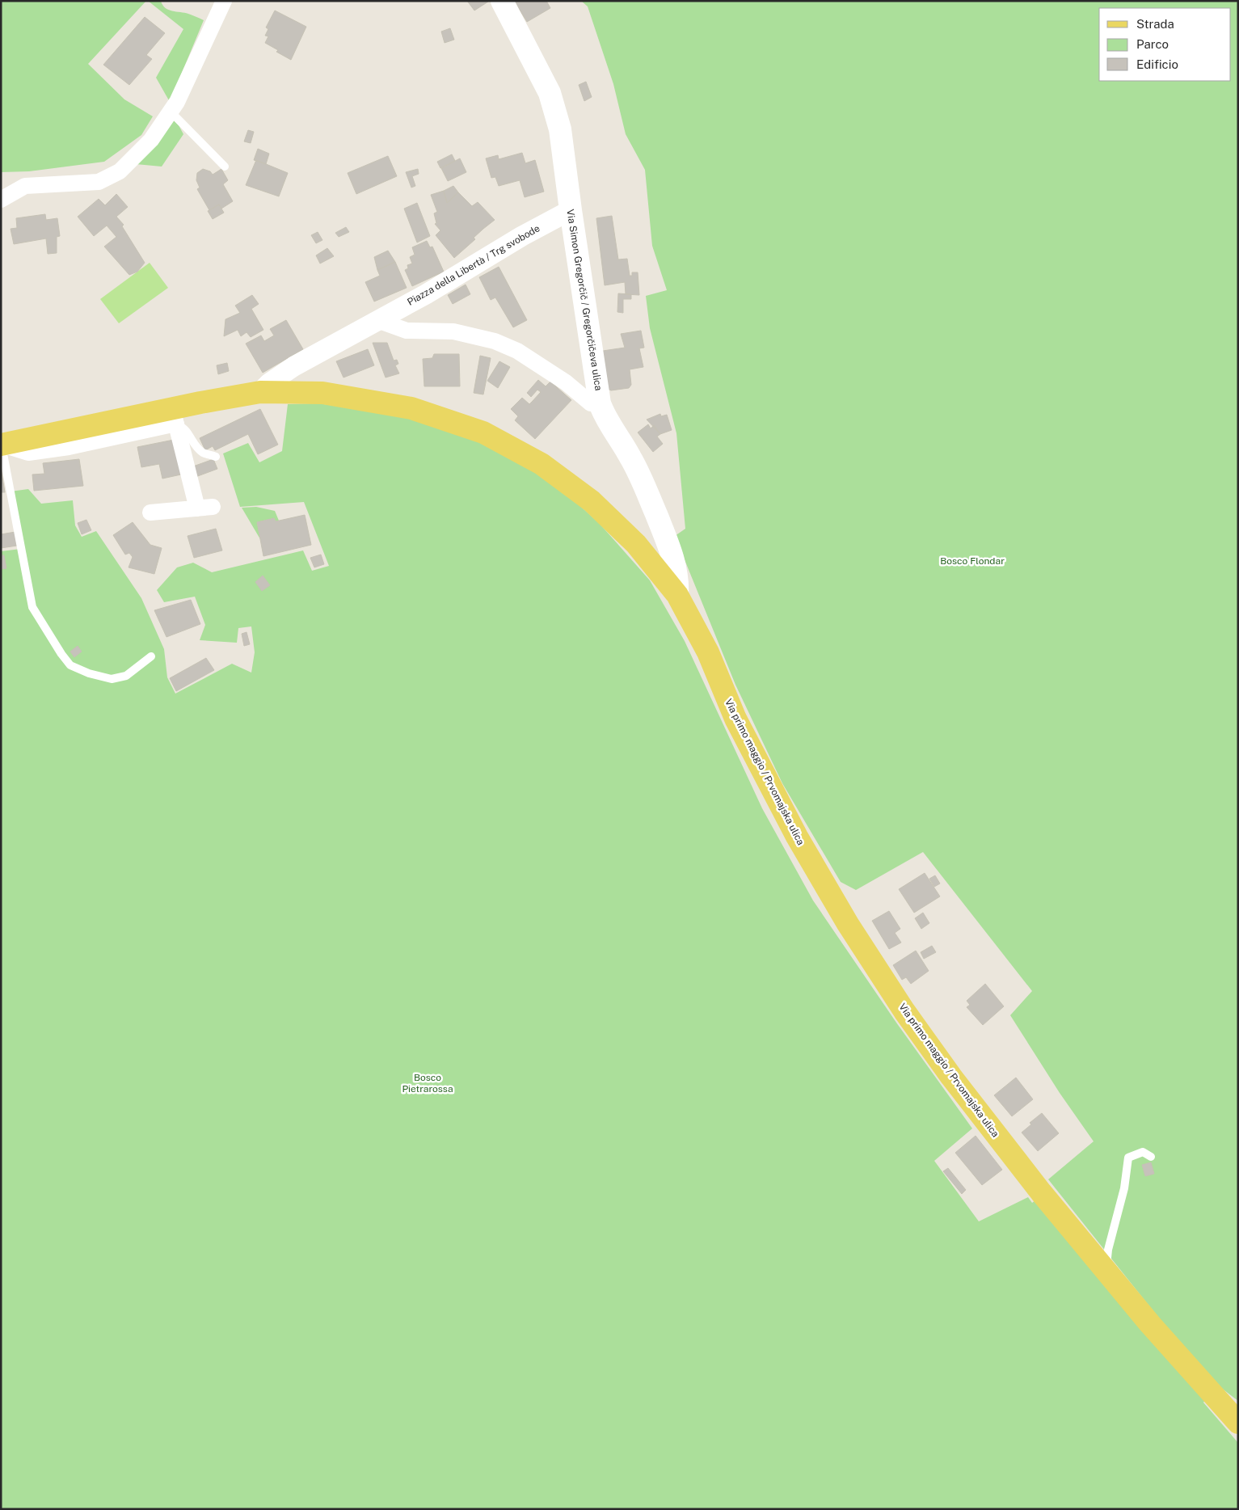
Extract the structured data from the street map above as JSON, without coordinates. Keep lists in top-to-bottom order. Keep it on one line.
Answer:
{"streets":{"main road":["Via Simon Gregorčič / Gregorčičeva ulica","Via primo maggio / Prvomajska ulica"],"street":["Piazza della Libertà / Trg svobode"]},"crossings":[["Piazza della Libertà / Trg svobode","Via Simon Gregorčič / Gregorčičeva ulica"],["Piazza della Libertà / Trg svobode","Via primo maggio / Prvomajska ulica"],["Via Simon Gregorčič / Gregorčičeva ulica","Via primo maggio / Prvomajska ulica"]],"parks":["Bosco Flondar","Bosco Pietrarossa"],"legend":["Strada","Parco","Edificio"]}
